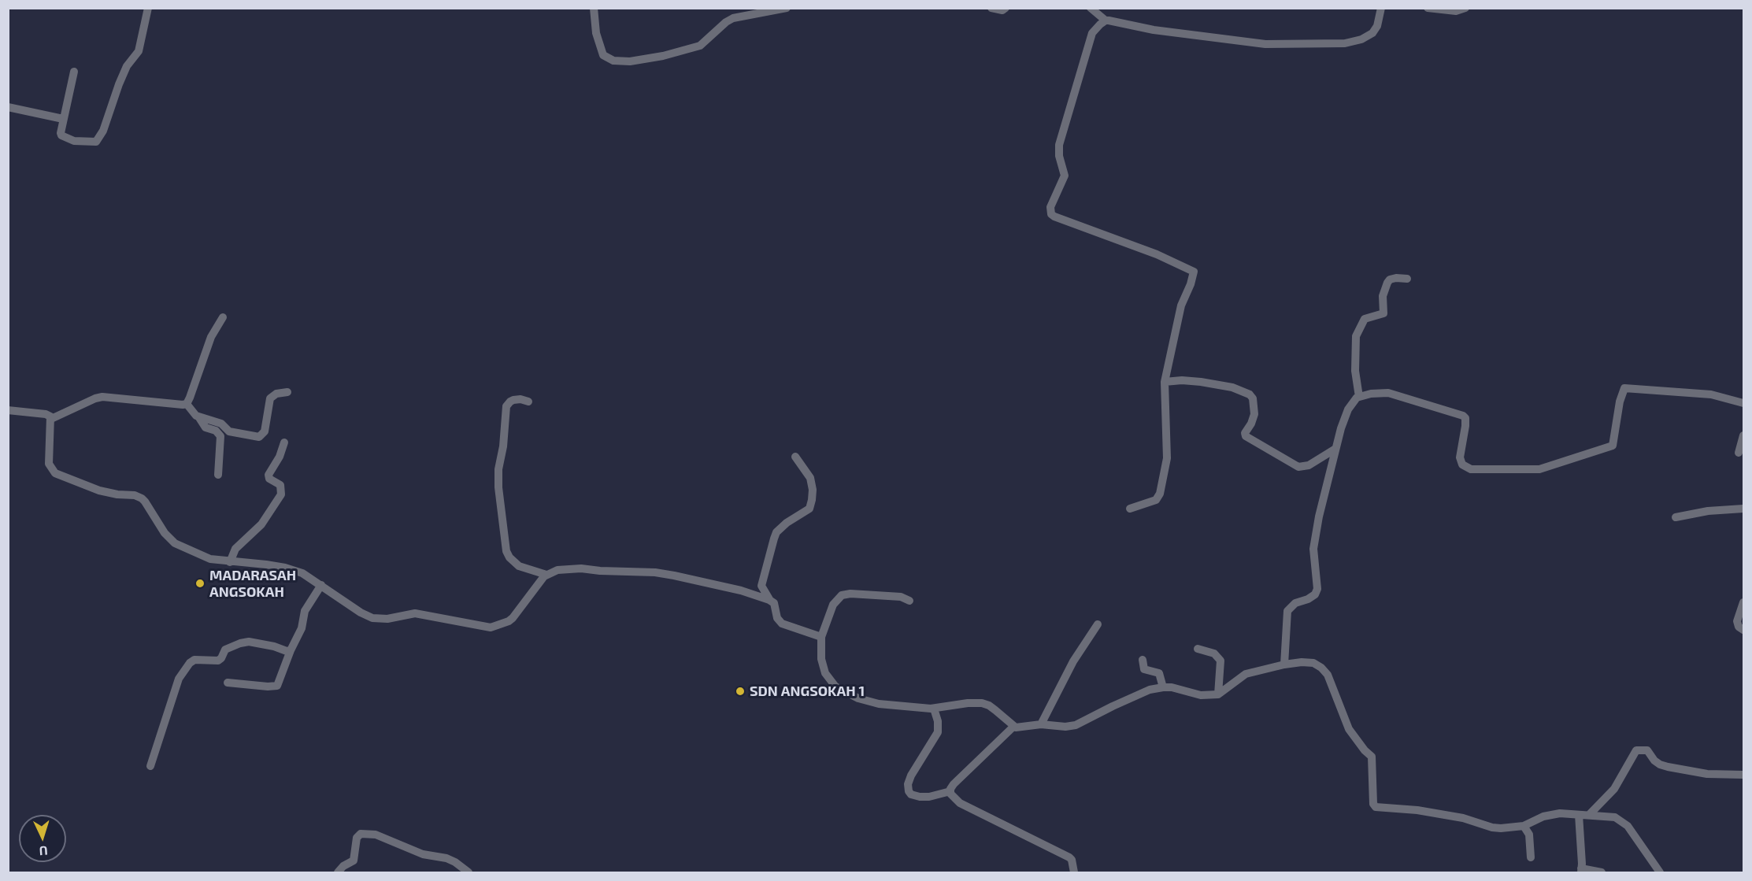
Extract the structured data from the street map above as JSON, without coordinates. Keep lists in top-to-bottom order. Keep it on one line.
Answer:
{"places":["MADARASAH ANGSOKAH","SDN ANGSOKAH 1"],"north":"bottom"}
